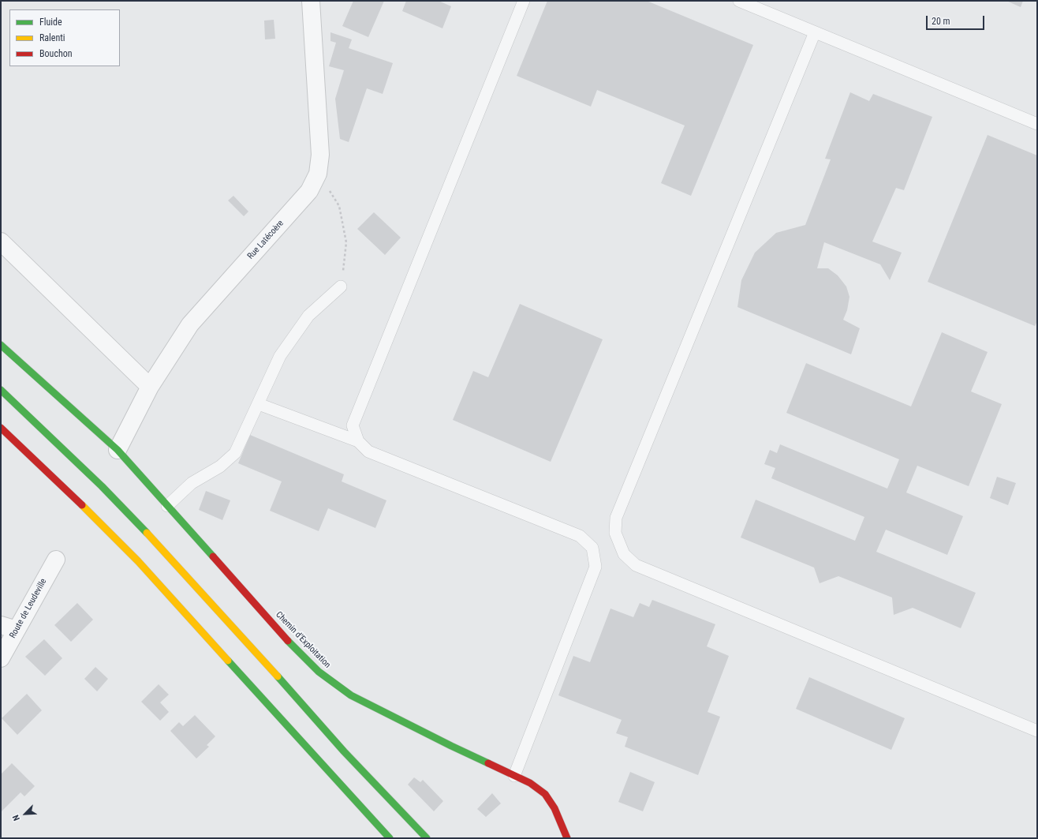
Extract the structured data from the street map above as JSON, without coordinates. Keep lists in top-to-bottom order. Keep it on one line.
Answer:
{"streets":{"main road":["Chemin d'Exploitation"],"street":["Rue Latécoère","Route de Leudeville"]},"crossings":[["Rue Latécoère","Chemin d'Exploitation"]],"legend":["Fluide","Ralenti","Bouchon"],"scale_bar":"20 m","north":"bottom left"}
